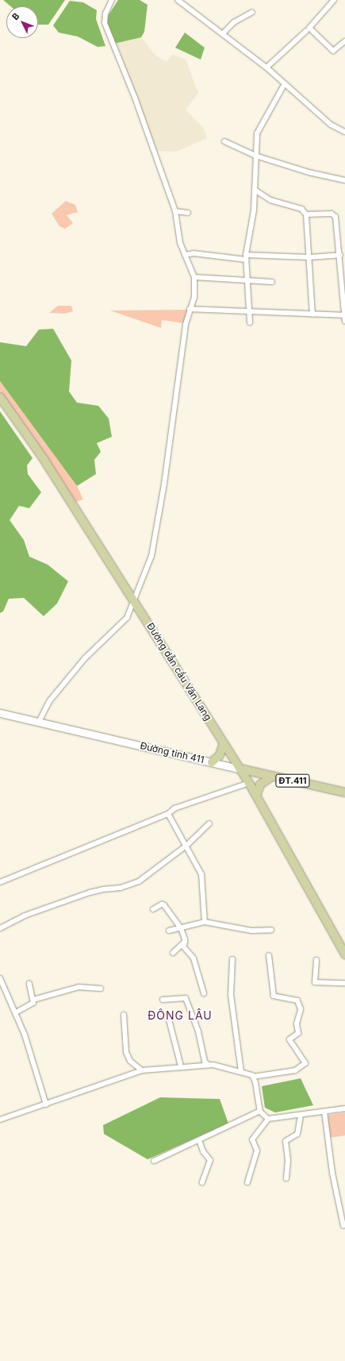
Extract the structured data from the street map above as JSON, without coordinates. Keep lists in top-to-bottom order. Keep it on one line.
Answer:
{"streets":{"main road":["Đường dẫn cầu Văn Lang","Đường tỉnh 411","ĐT.411"]},"crossings":[["Đường dẫn cầu Văn Lang","Đường tỉnh 411"]],"districts":["ĐÔNG LÂU"],"north":"top left"}
